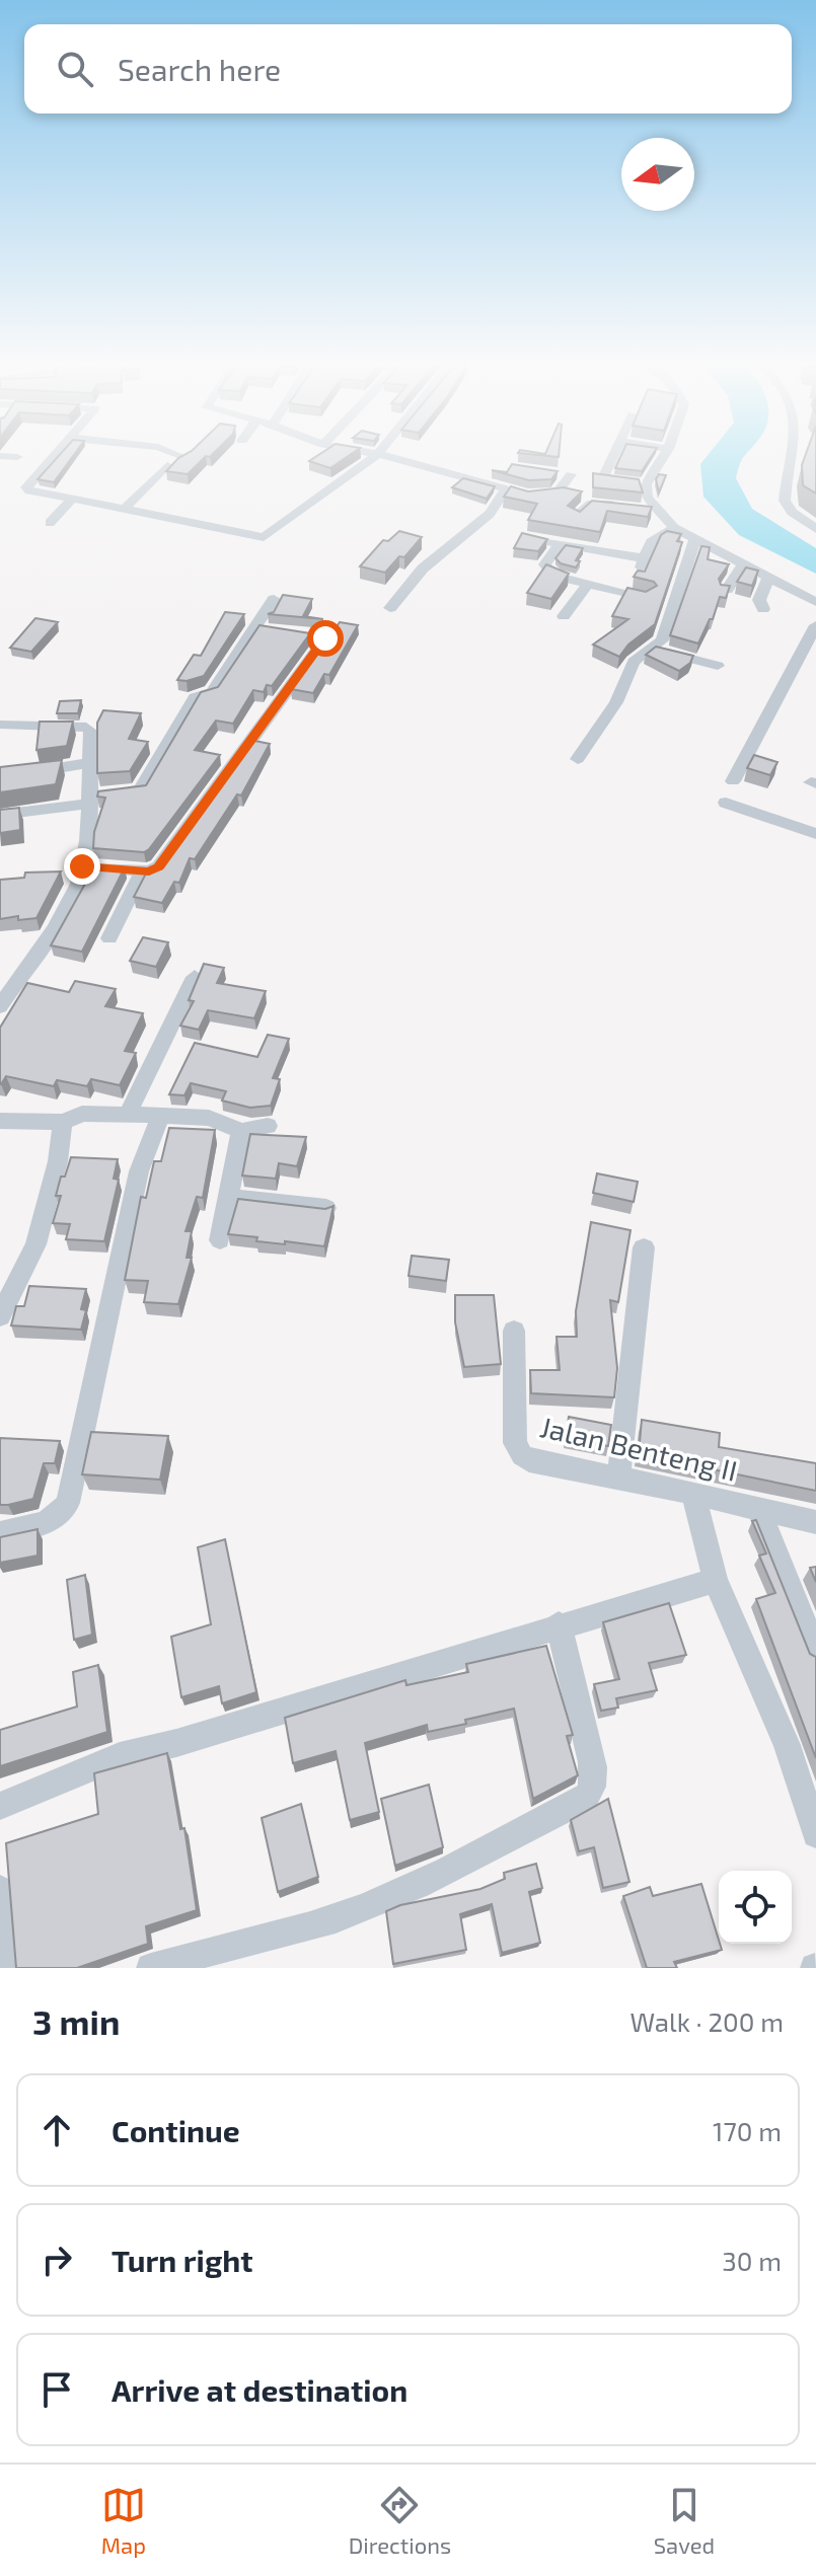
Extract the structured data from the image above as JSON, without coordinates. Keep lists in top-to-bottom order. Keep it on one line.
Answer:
{"streets":{"street":["Jalan Benteng II"]},"north":"left","page":{"search":"Search here","heading":["3 min","Walk · 200 m"],"list":[["Continue","170 m"],["Turn right","30 m"],"Arrive at destination"],"nav":["Map","Directions","Saved"]}}
